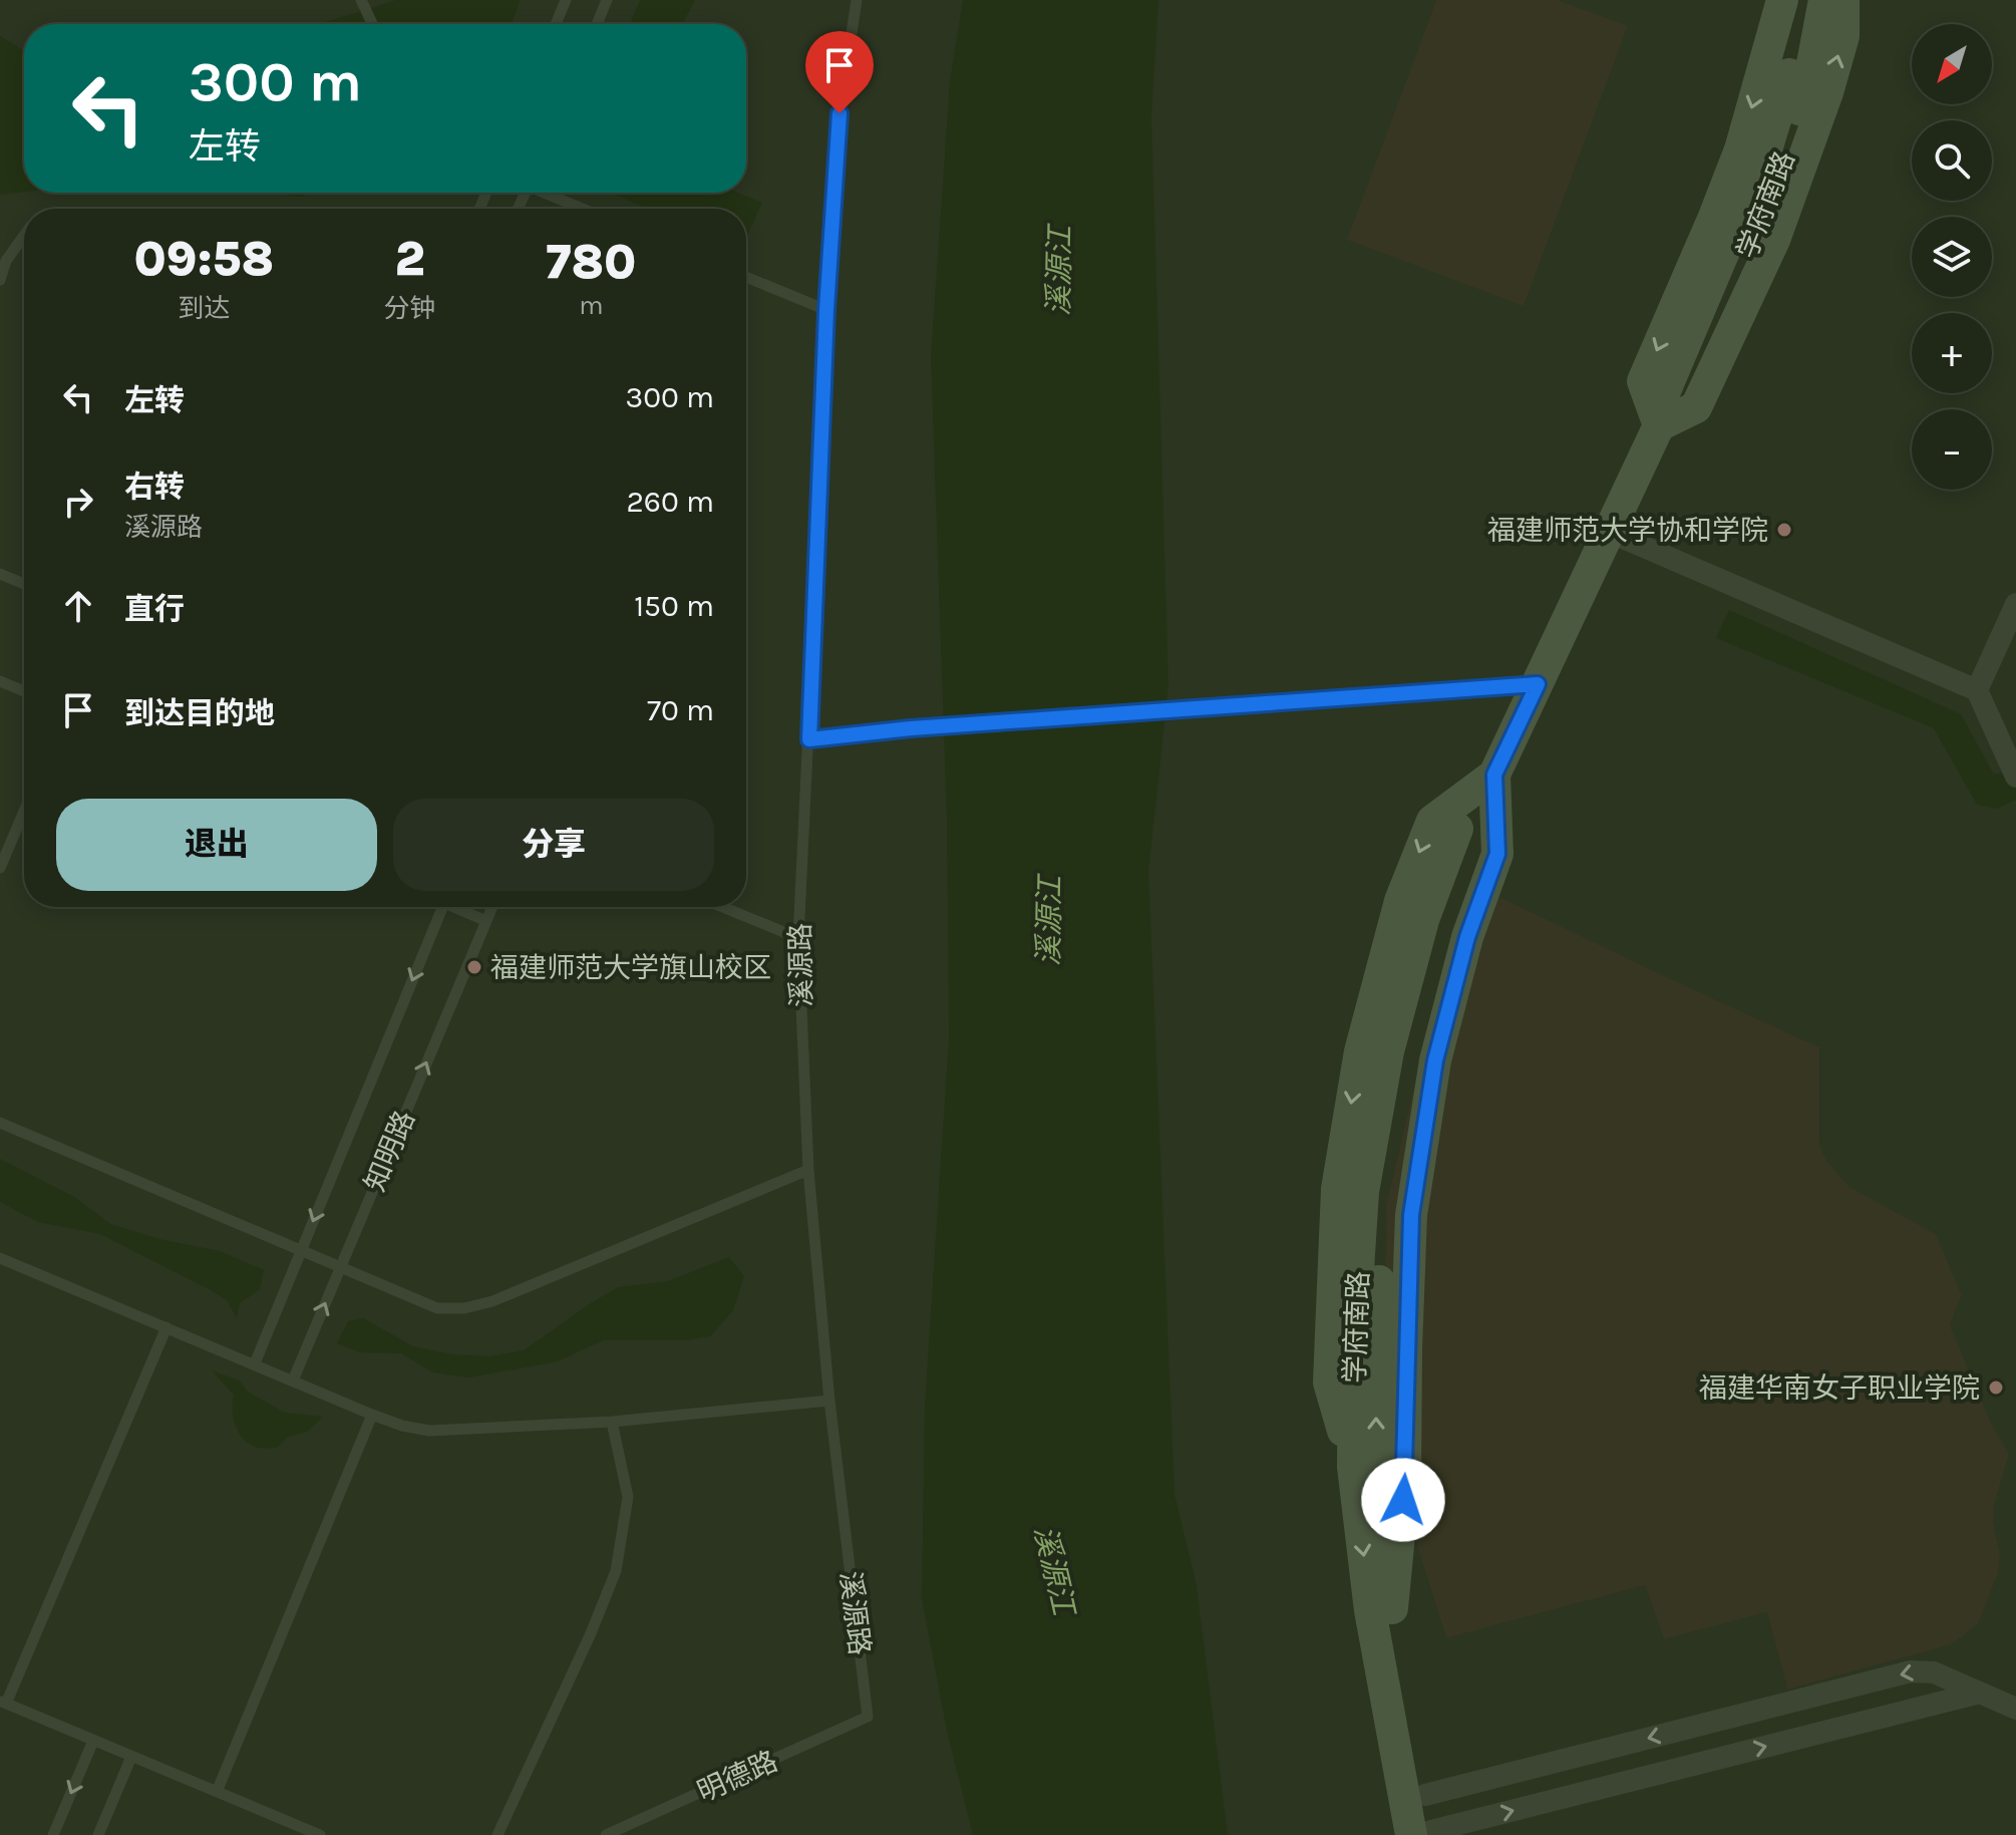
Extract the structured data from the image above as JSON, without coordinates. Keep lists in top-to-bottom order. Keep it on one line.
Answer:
{"streets":{"main road":["学府南路"],"lane":["溪源路","知明路","明德路"]},"crossings":[["溪源路","明德路"]],"water":["溪源江"],"places":["福建师范大学协和学院","福建师范大学旗山校区","福建华南女子职业学院"],"north":"bottom left","page":{"map_buttons":["+","−"],"turn":["300 m","左转"],"eta":["09:58","到达","2","分钟","780","m"],"list":[{"name":"左转","value":"300 m"},{"name":"右转","note":"溪源路","value":"260 m"},{"name":"直行","value":"150 m"},{"name":"到达目的地","value":"70 m"}],"buttons":["退出","分享"]}}
